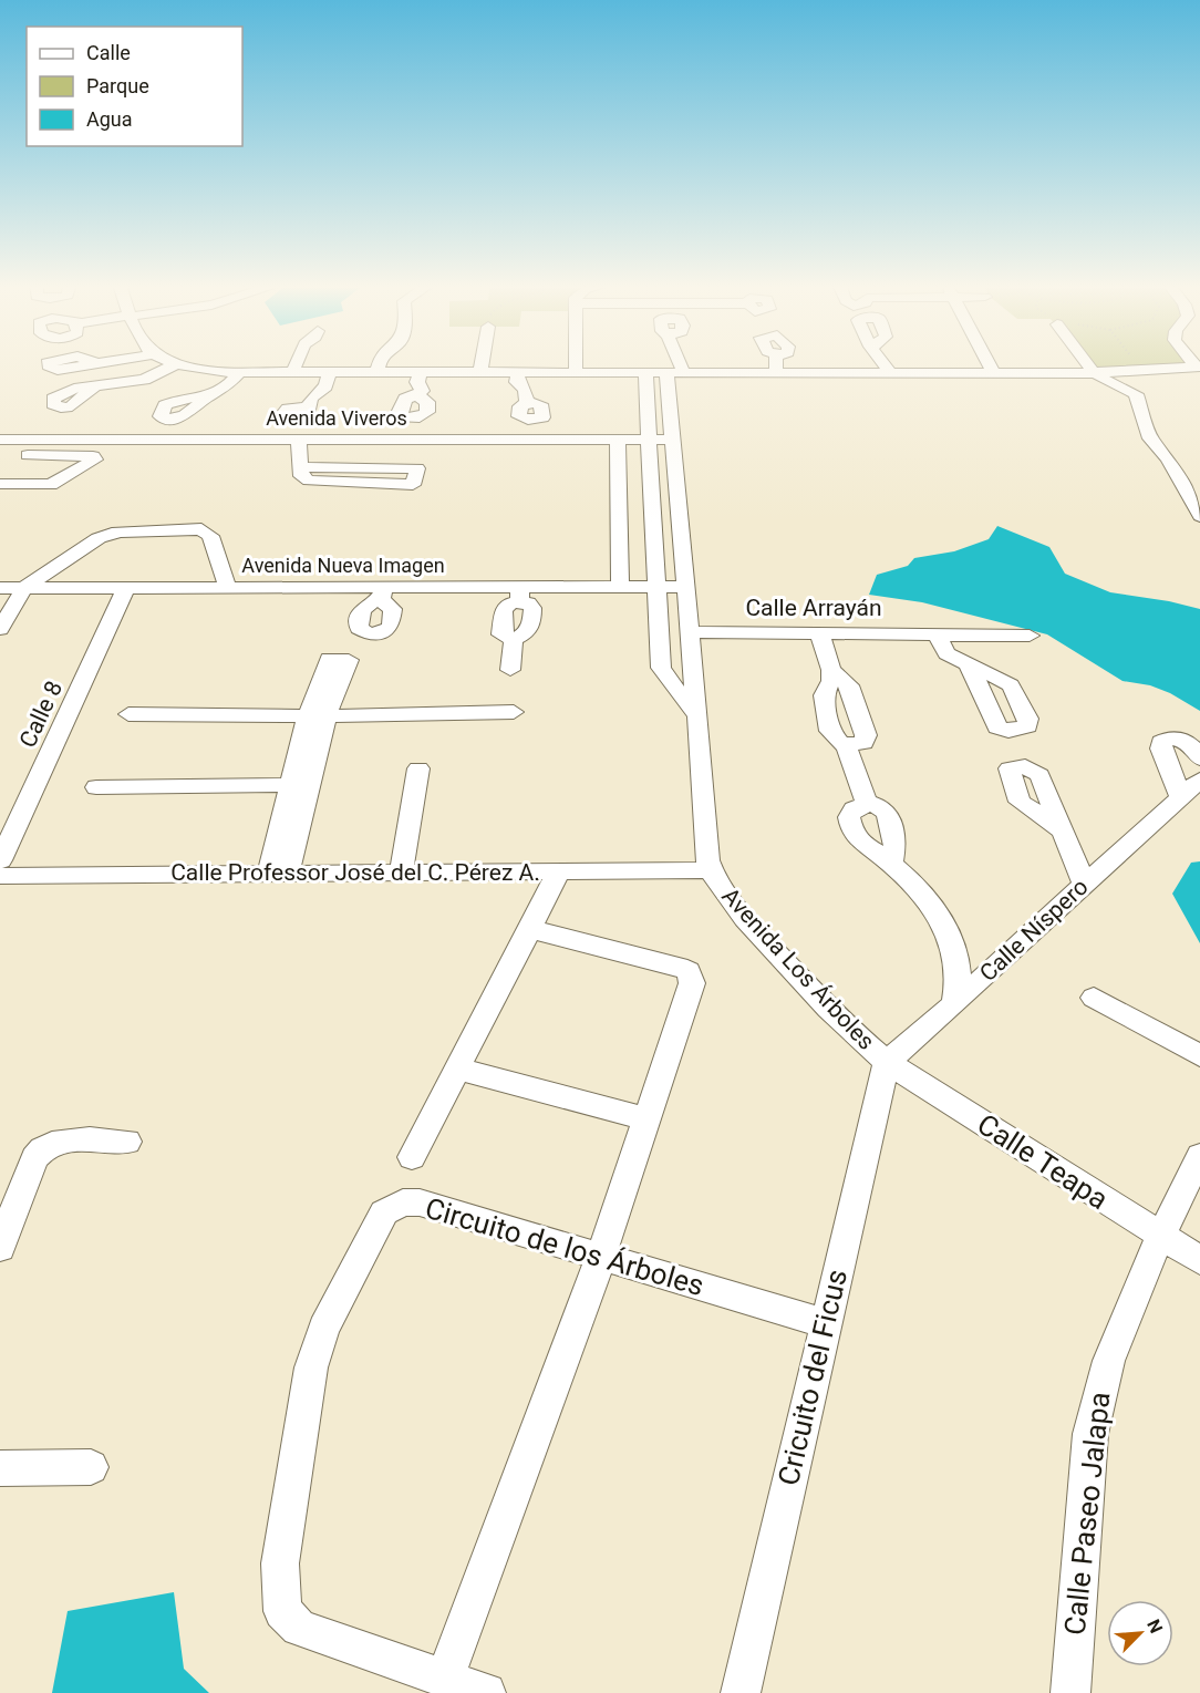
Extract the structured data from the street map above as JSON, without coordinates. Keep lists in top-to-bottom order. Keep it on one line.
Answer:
{"streets":{"street":["Avenida Viveros","Avenida Nueva Imagen","Calle Arrayán","Calle 8","Calle Professor José del C. Pérez A.","Calle Níspero","Avenida Los Árboles","Calle Teapa","Circuito de los Árboles","Cricuito del Ficus","Calle Paseo Jalapa"]},"crossings":[["Avenida Viveros","Avenida Los Árboles"],["Avenida Nueva Imagen","Calle 8"],["Avenida Nueva Imagen","Avenida Los Árboles"],["Calle Arrayán","Avenida Los Árboles"],["Calle Professor José del C. Pérez A.","Avenida Los Árboles"],["Calle Níspero","Avenida Los Árboles"],["Calle Níspero","Calle Teapa"],["Calle Níspero","Cricuito del Ficus"],["Avenida Los Árboles","Calle Teapa"],["Avenida Los Árboles","Cricuito del Ficus"],["Calle Teapa","Cricuito del Ficus"],["Calle Teapa","Calle Paseo Jalapa"],["Circuito de los Árboles","Cricuito del Ficus"]],"legend":["Calle","Parque","Agua"],"north":"top right"}
